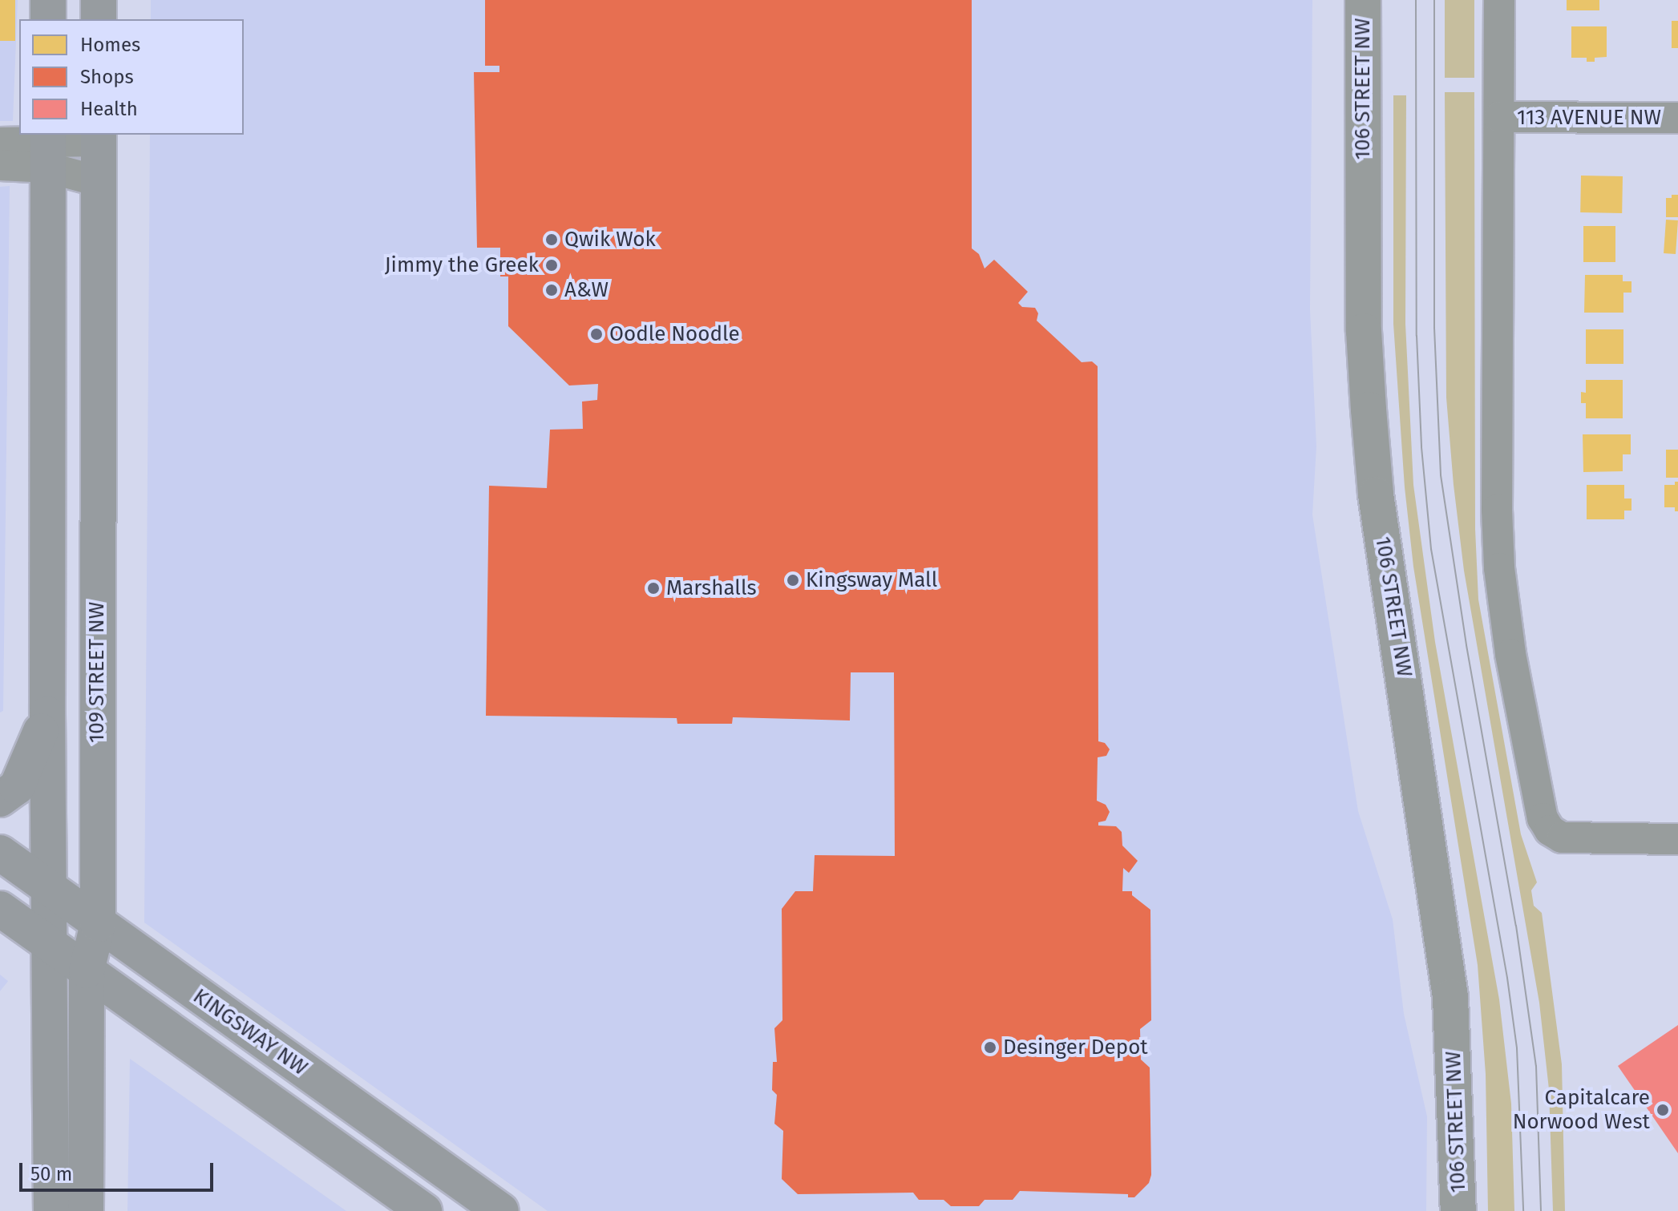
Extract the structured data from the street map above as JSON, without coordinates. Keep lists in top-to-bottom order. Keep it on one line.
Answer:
{"streets":{"main road":["109 STREET NW","KINGSWAY NW"],"street":["106 STREET NW","113 AVENUE NW"]},"crossings":[["109 STREET NW","KINGSWAY NW"]],"places":["Qwik Wok","Jimmy the Greek","A&W","Oodle Noodle","Kingsway Mall","Marshalls","Desinger Depot","Capitalcare Norwood West"],"legend":["Homes","Shops","Health"],"scale_bar":"50 m"}
